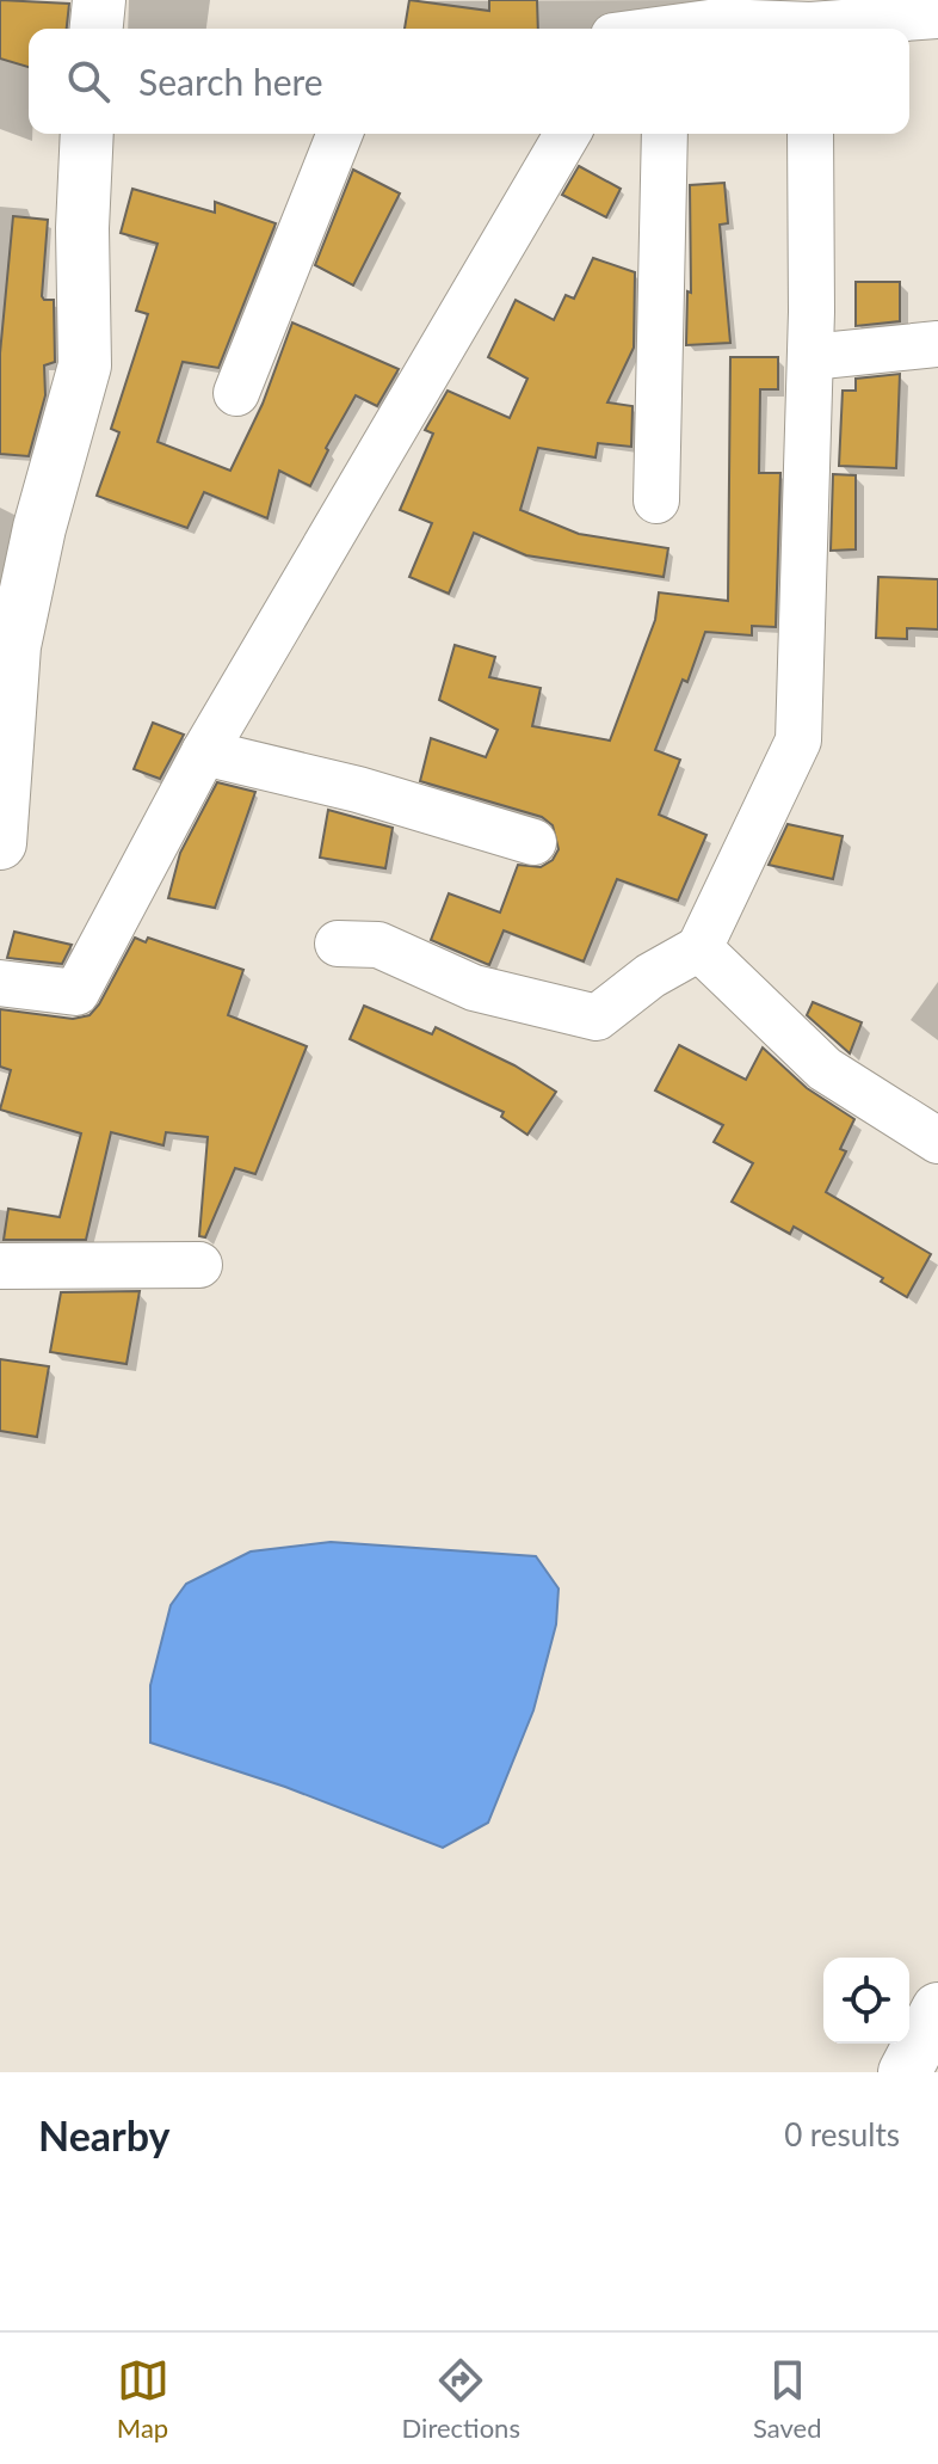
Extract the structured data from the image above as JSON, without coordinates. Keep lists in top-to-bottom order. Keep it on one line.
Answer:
{"page":{"search":"Search here","heading":["Nearby","0 results"],"nav":["Map","Directions","Saved"]}}
